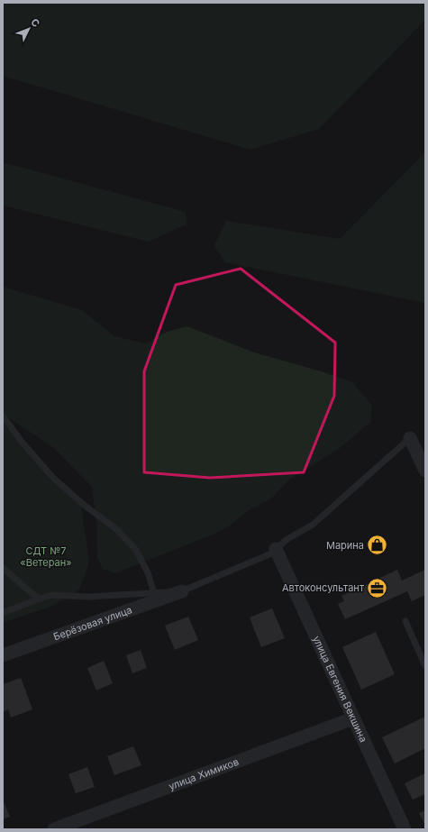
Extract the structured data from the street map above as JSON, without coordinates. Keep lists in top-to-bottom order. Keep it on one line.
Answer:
{"streets":{"street":["Берёзовая улица","улица Евгения Векшина","улица Химиков"]},"crossings":[["улица Евгения Векшина","улица Химиков"]],"parks":["СДТ №7 «Ветеран»"],"places":{"shop":["Марина"],"office":["Автоконсультант"]},"north":"top right"}
